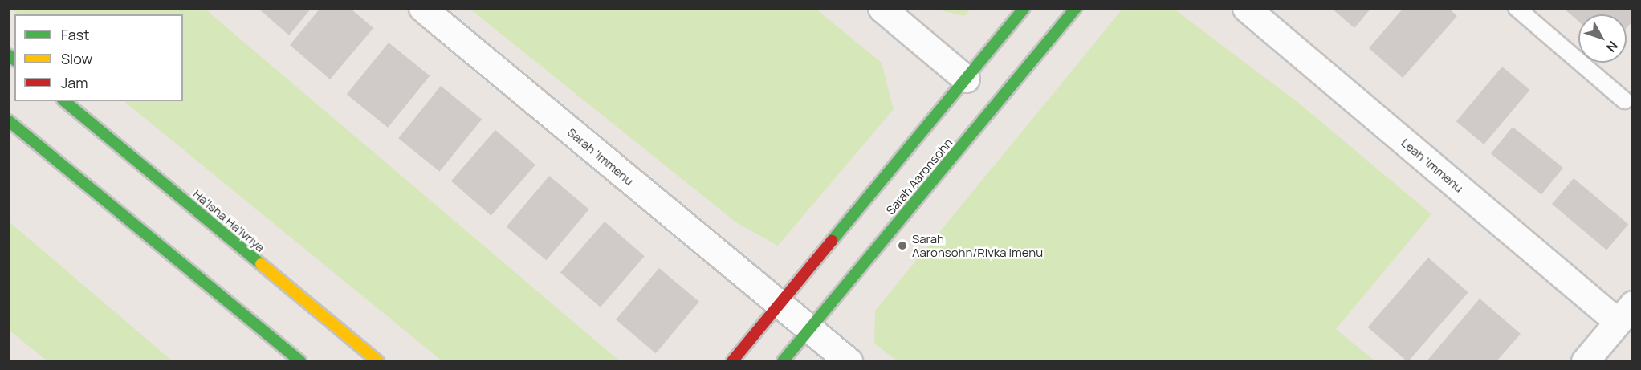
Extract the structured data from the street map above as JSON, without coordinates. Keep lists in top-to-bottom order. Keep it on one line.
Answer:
{"streets":{"street":["Sarah 'Immenu","Leah 'Immenu","Sarah Aaronsohn","Ha'Isha Ha'Ivriya"]},"crossings":[["Sarah 'Immenu","Sarah Aaronsohn"]],"places":["Sarah Aaronsohn/Rivka Imenu"],"legend":["Fast","Slow","Jam"],"north":"bottom right"}
